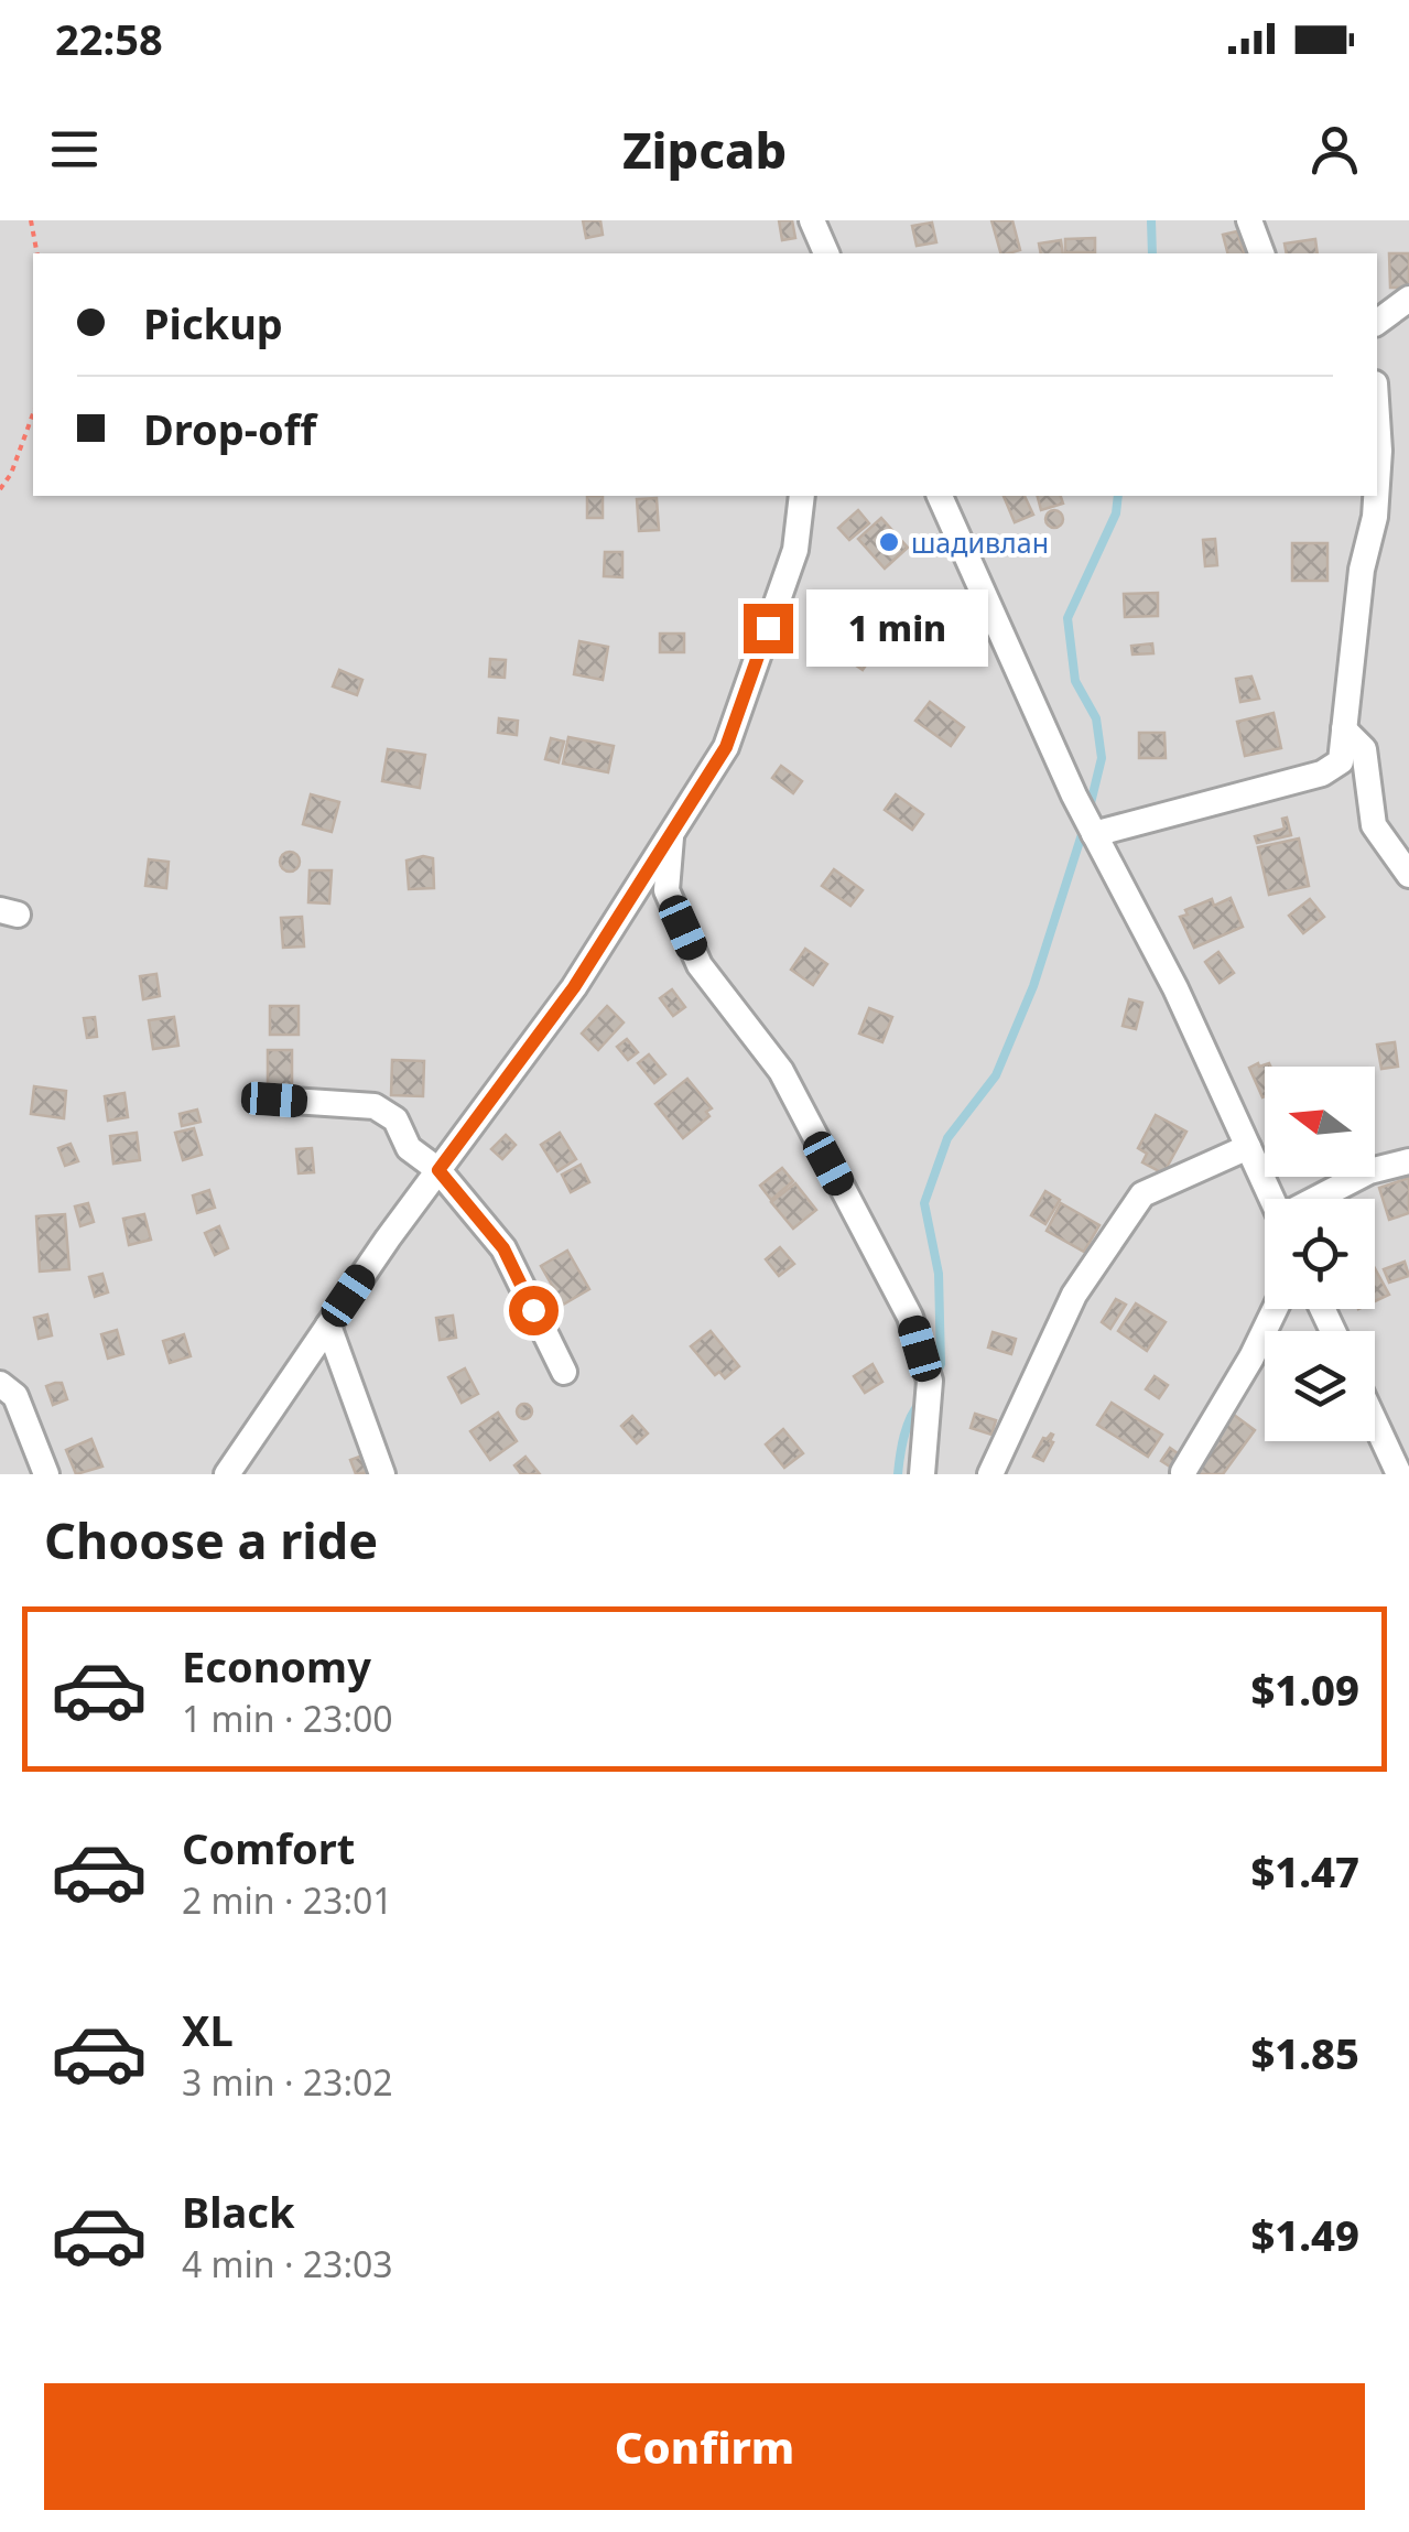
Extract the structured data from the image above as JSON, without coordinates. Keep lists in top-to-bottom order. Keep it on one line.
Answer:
{"places":["шадивлан"],"north":"left","page":{"status":"22:58","header":"Zipcab","banner":["Pickup","Drop-off"],"bubble":"1 min","heading":"Choose a ride","list":[{"name":"Economy","note":"1 min · 23:00","value":"$1.09"},{"name":"Comfort","note":"2 min · 23:01","value":"$1.47"},{"name":"XL","note":"3 min · 23:02","value":"$1.85"},{"name":"Black","note":"4 min · 23:03","value":"$1.49"}],"buttons":"Confirm"}}
